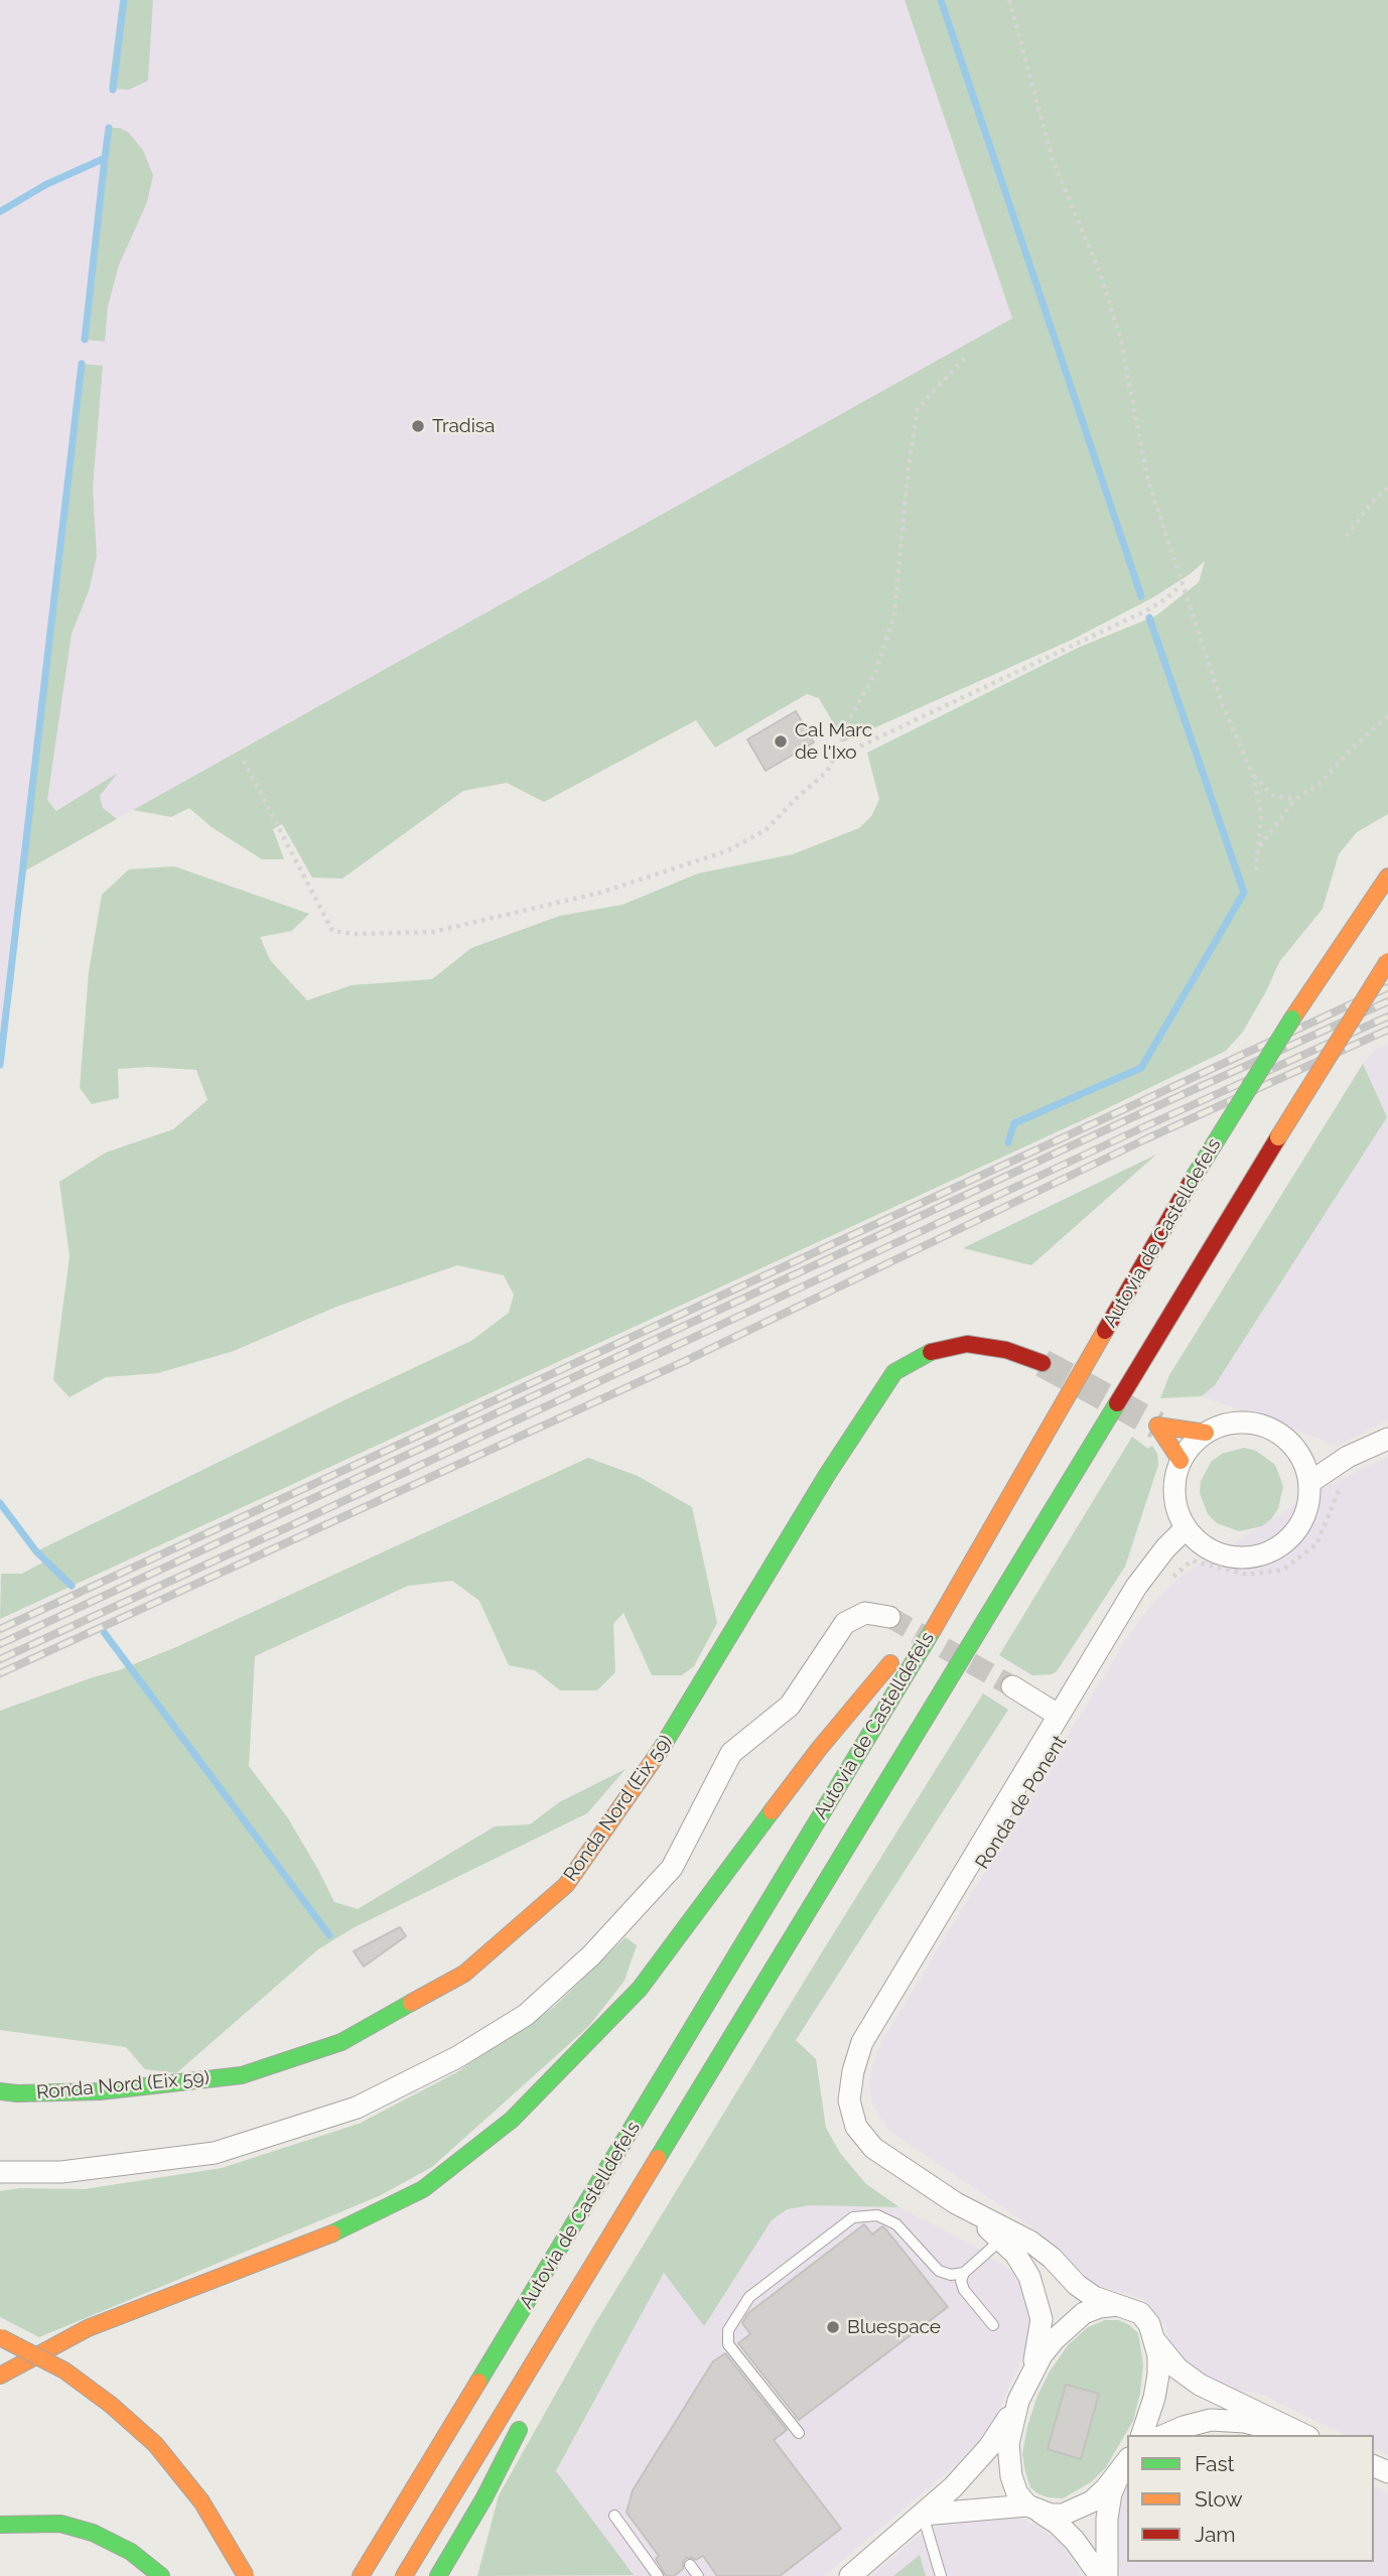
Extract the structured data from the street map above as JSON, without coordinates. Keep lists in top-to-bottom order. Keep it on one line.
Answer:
{"streets":{"main road":["Autovia de Castelldefels","Ronda Nord (Eix 59)"],"street":["Ronda de Ponent"]},"places":["Tradisa","Cal Marc de l'Ixo","Bluespace"],"legend":["Fast","Slow","Jam"]}
